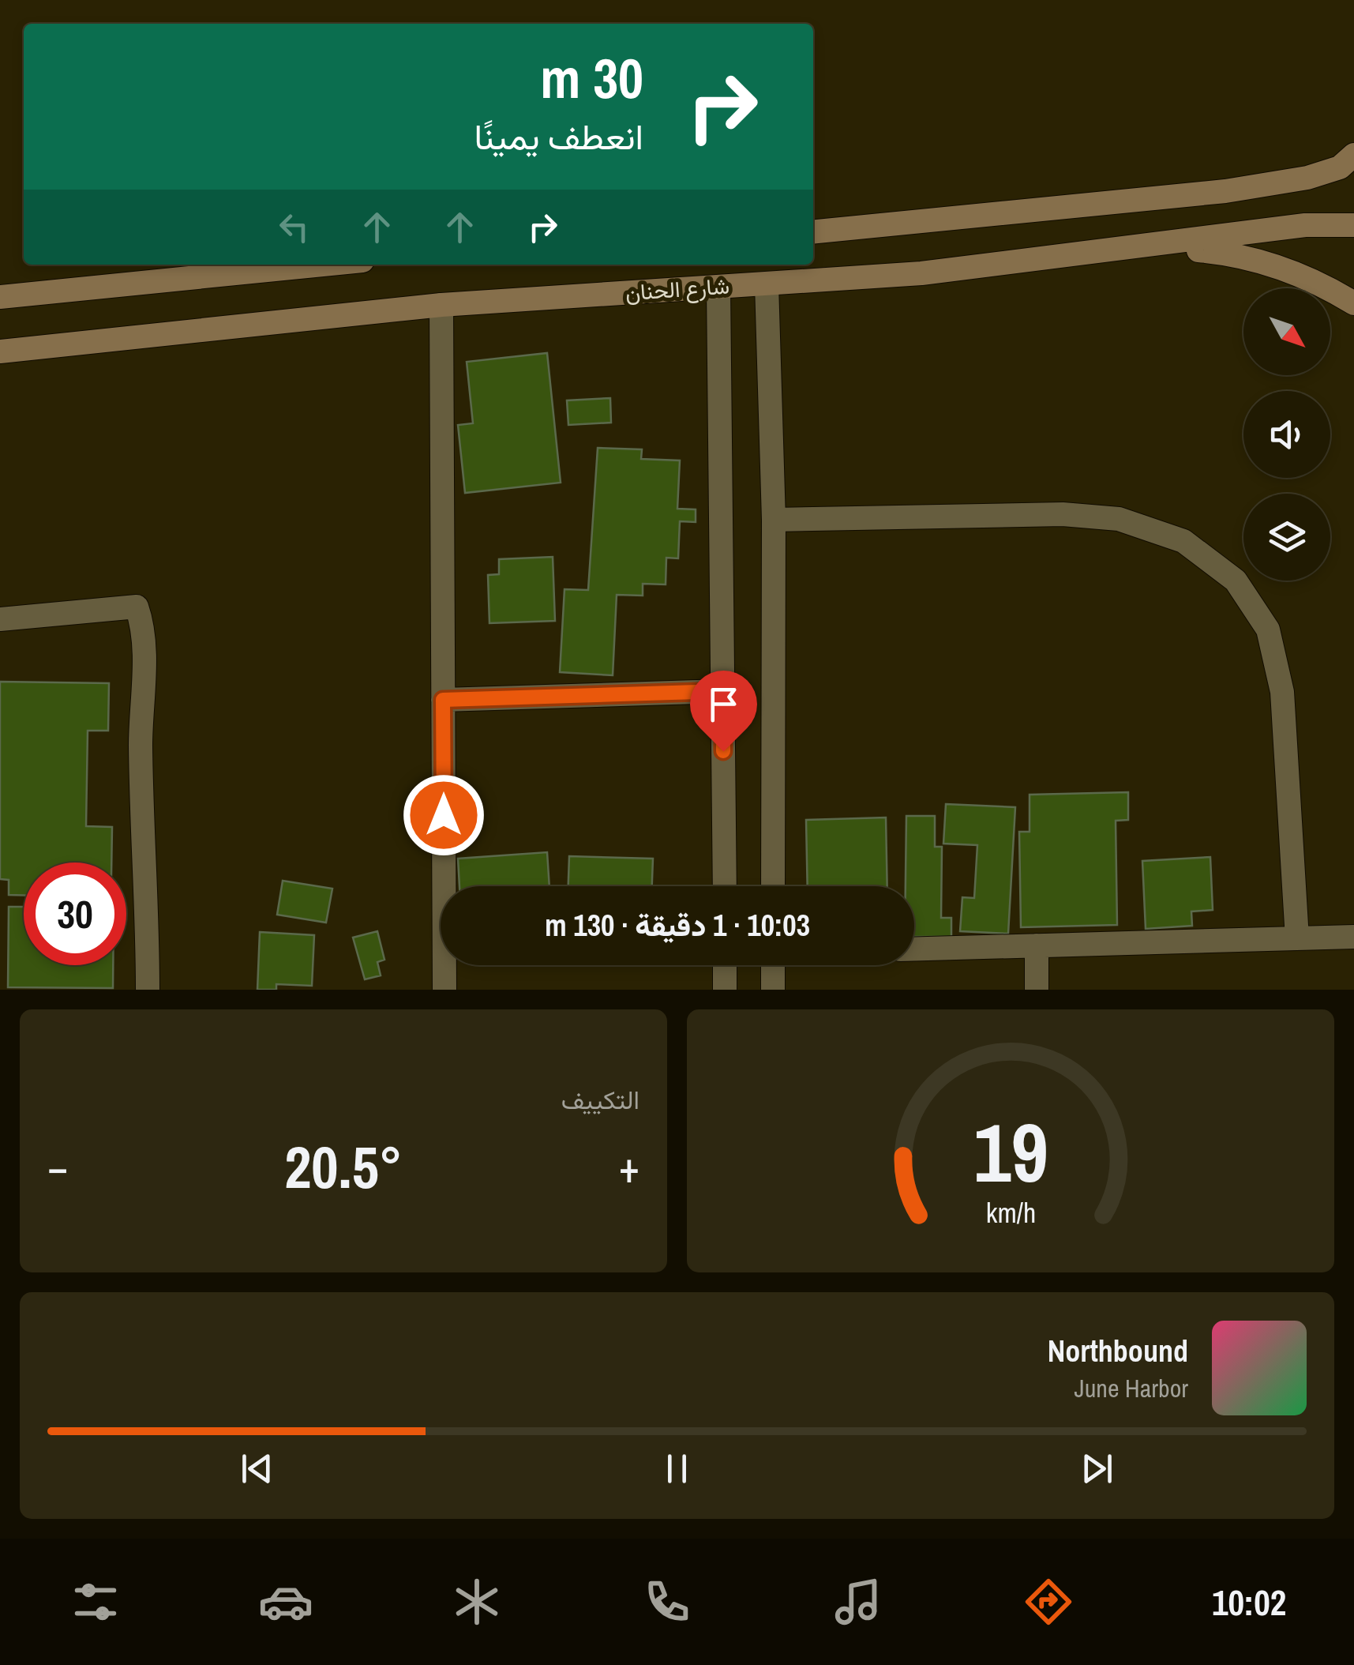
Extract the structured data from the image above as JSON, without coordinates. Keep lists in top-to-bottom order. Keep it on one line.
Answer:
{"streets":{"main road":["شارع الحنان"]},"north":"bottom right","page":{"turn":["30 m","انعطف يمينًا"],"limit":"30","trip":"10:03 · 1 دقيقة · 130 m","tile":"التكييف","heat":["−","20.5°","+"],"song":["Northbound","June Harbor"],"tabs":"10:02","gauge":["19","km/h"]}}
